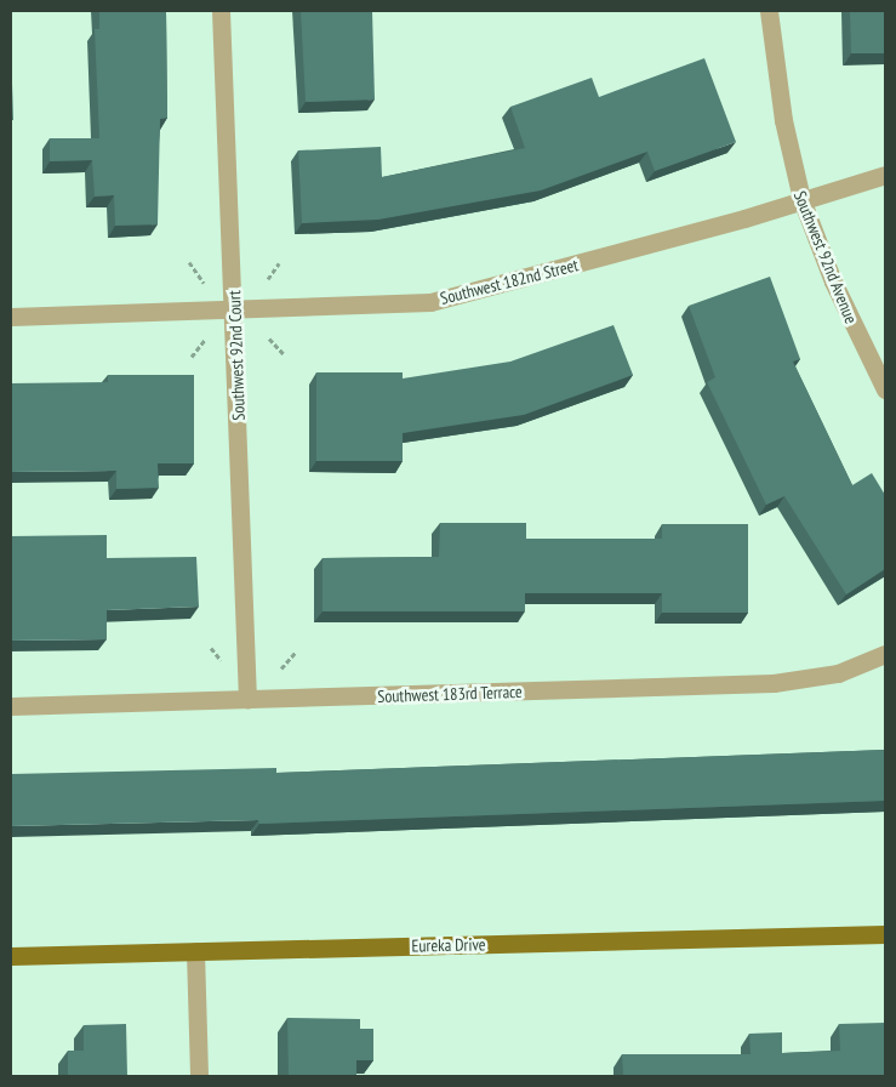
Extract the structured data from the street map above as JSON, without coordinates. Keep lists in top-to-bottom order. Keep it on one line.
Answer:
{"streets":{"main road":["Eureka Drive"],"street":["Southwest 92nd Avenue","Southwest 182nd Street","Southwest 92nd Court","Southwest 183rd Terrace"]},"crossings":[["Southwest 92nd Avenue","Southwest 182nd Street"],["Southwest 182nd Street","Southwest 92nd Court"],["Southwest 92nd Court","Southwest 183rd Terrace"]]}
